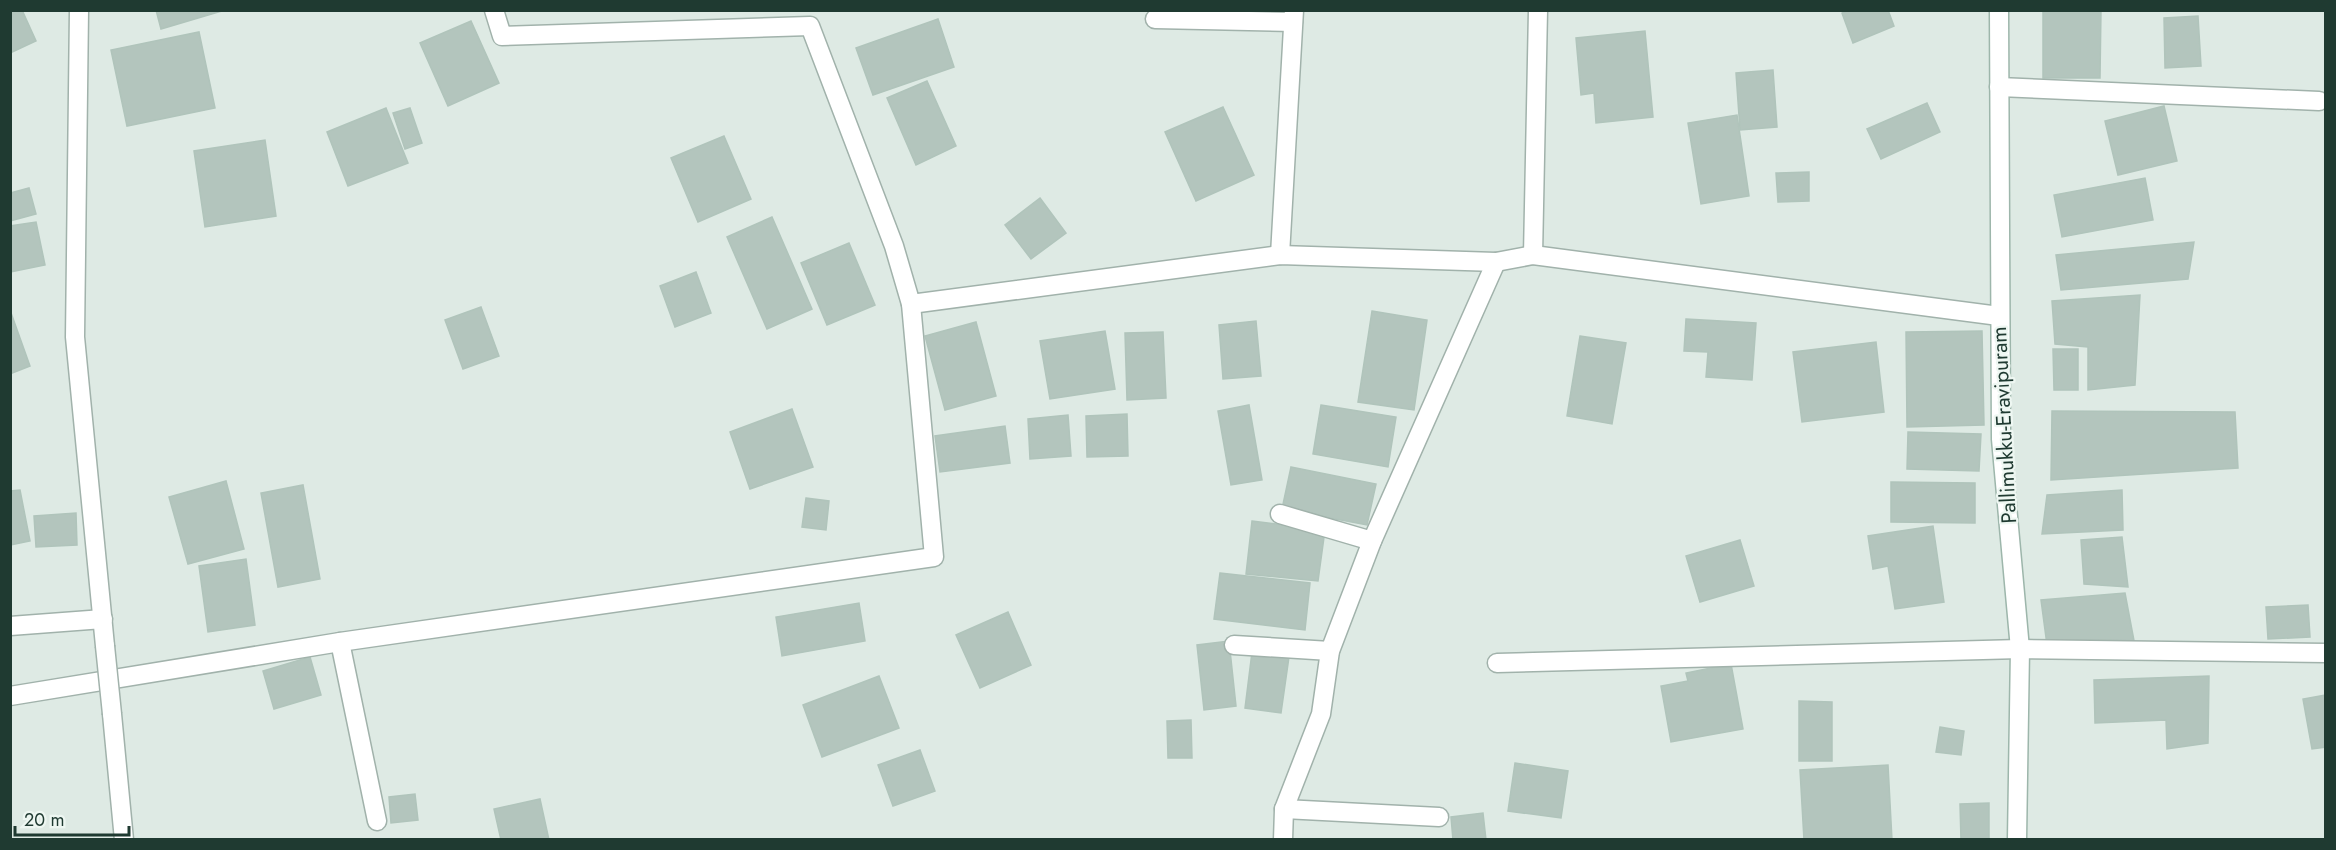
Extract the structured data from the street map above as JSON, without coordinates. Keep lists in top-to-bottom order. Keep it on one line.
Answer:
{"streets":{"street":["Pallimukku-Eravipuram"]},"scale_bar":"20 m"}
